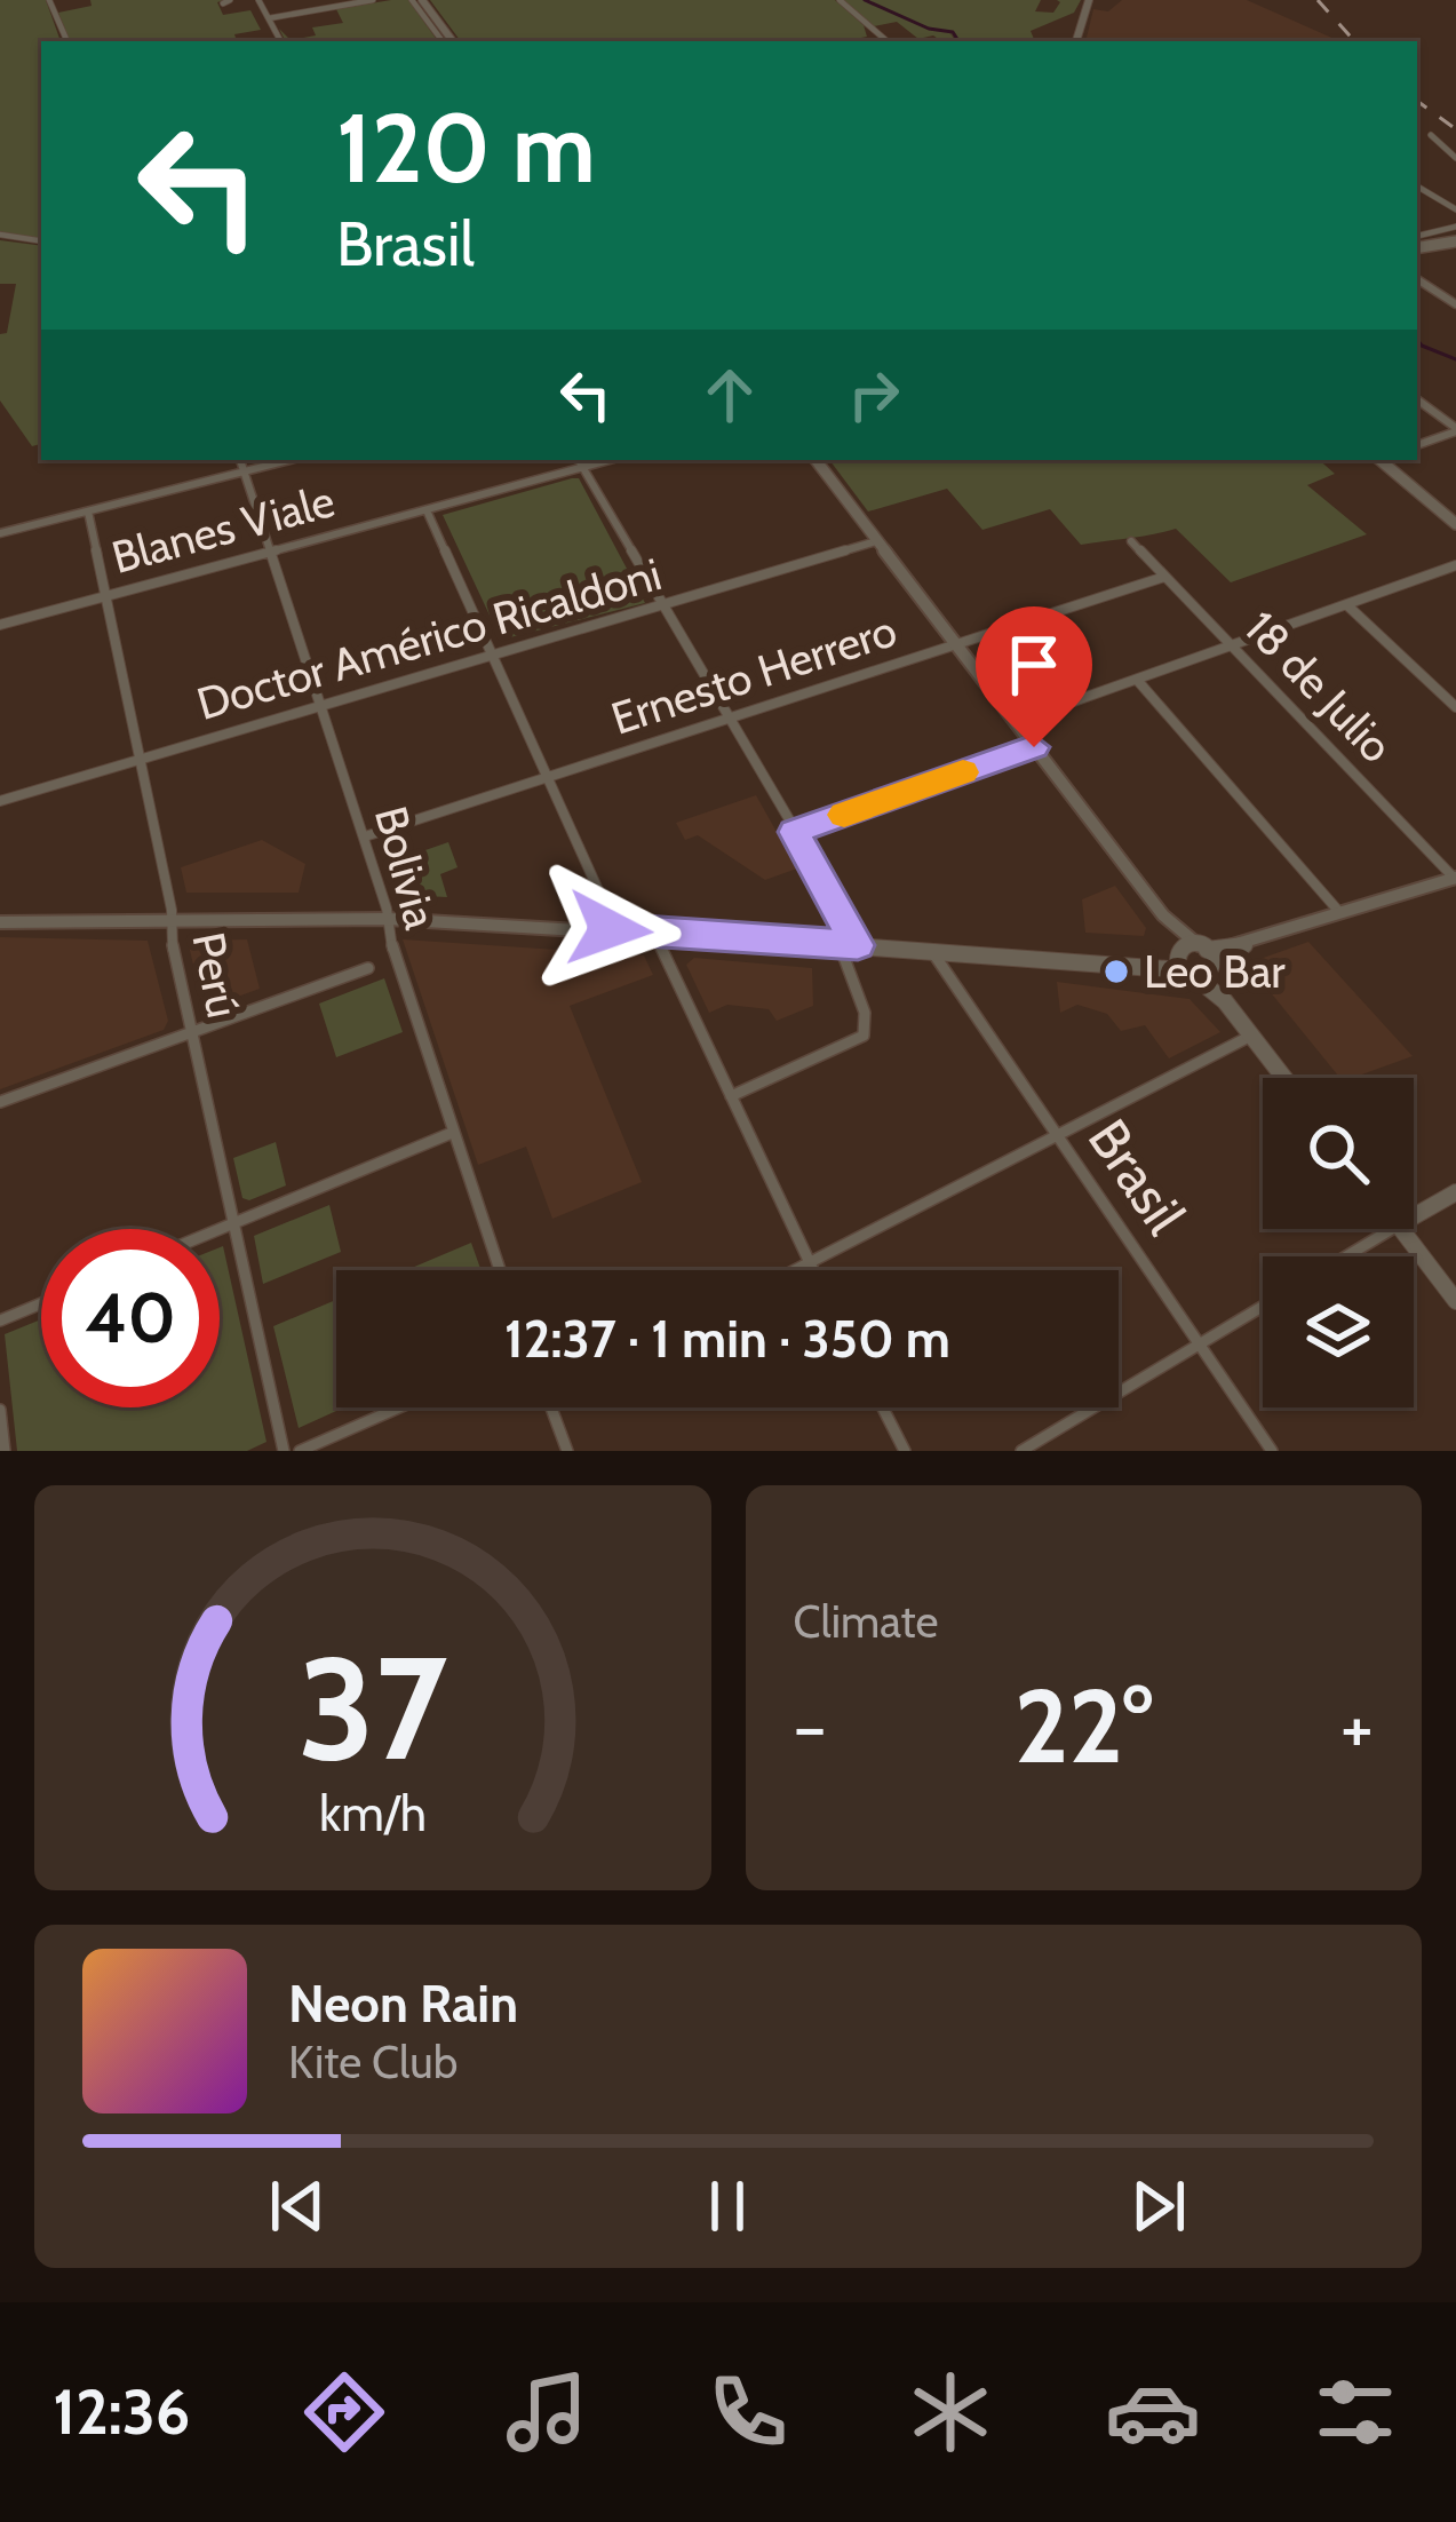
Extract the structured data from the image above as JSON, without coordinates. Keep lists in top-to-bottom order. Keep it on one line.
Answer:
{"streets":{"street":["Blanes Viale","Doctor Américo Ricaldoni","Ernesto Herrero","18 de Julio","Bolivia","Perú","Brasil"]},"crossings":[["Blanes Viale","Bolivia"],["Blanes Viale","Perú"],["Doctor Américo Ricaldoni","Bolivia"],["Doctor Américo Ricaldoni","Perú"],["Ernesto Herrero","18 de Julio"],["Ernesto Herrero","Bolivia"]],"places":["Leo Bar"],"page":{"turn":["120 m","Brasil"],"limit":"40","trip":"12:37 · 1 min · 350 m","tile":"Climate","heat":["−","22°","+"],"song":["Neon Rain","Kite Club"],"tabs":"12:36","gauge":["37","km/h"]}}
